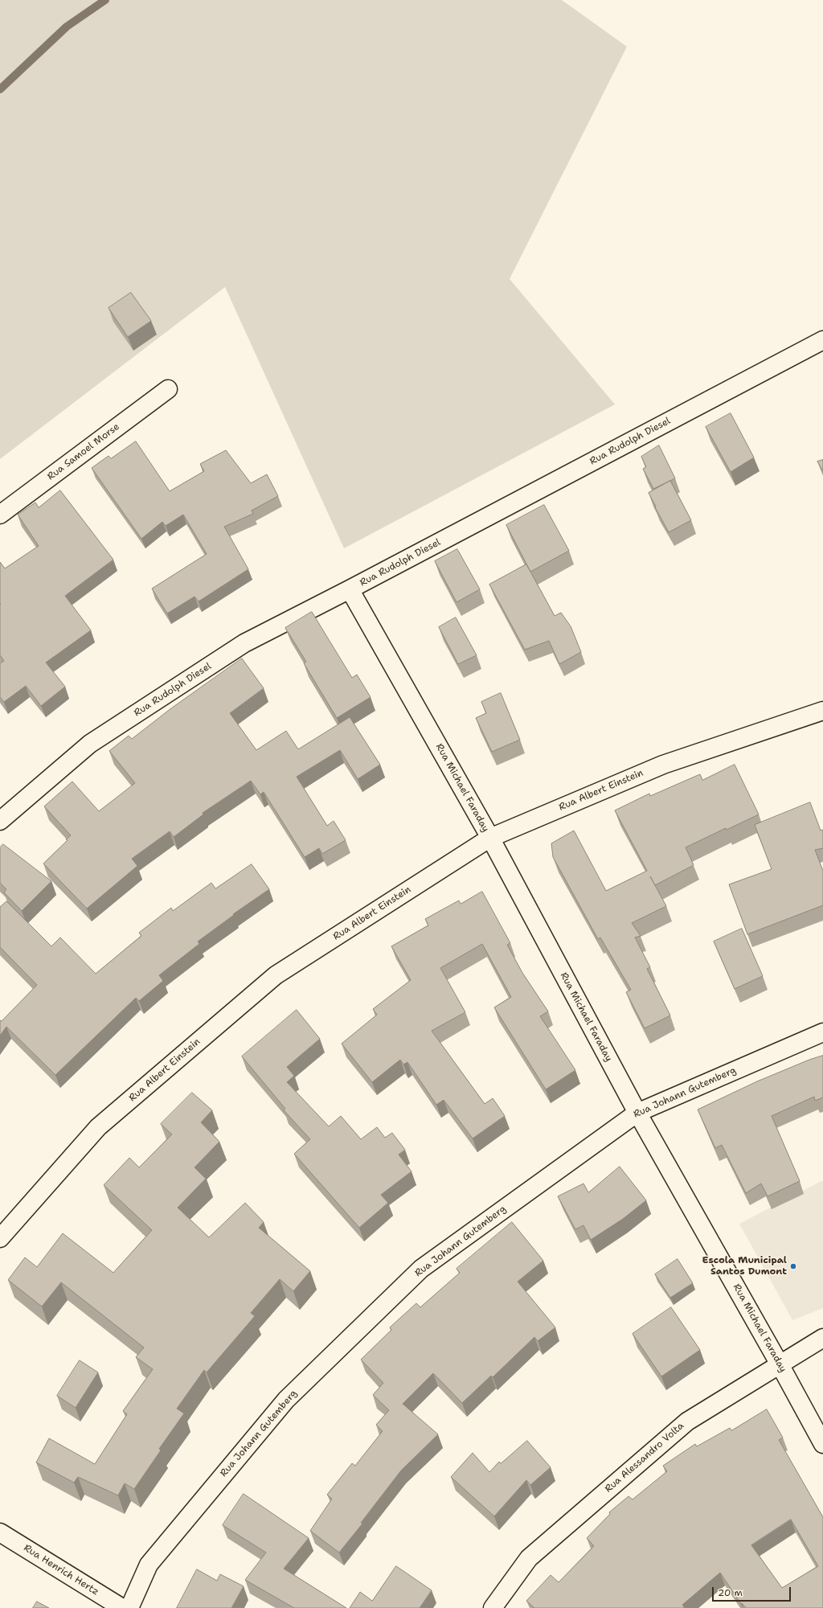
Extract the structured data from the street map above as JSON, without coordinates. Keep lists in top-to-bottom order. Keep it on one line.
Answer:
{"streets":{"street":["Rua Rudolph Diesel","Rua Samoel Morse","Rua Michael Faraday","Rua Albert Einstein","Rua Johann Gutemberg","Rua Alessandro Volta","Rua Henrich Hertz"]},"crossings":[["Rua Rudolph Diesel","Rua Michael Faraday"],["Rua Michael Faraday","Rua Albert Einstein"],["Rua Michael Faraday","Rua Johann Gutemberg"],["Rua Michael Faraday","Rua Alessandro Volta"]],"places":["Escola Municipal Santos Dumont"],"scale_bar":"20 m"}
